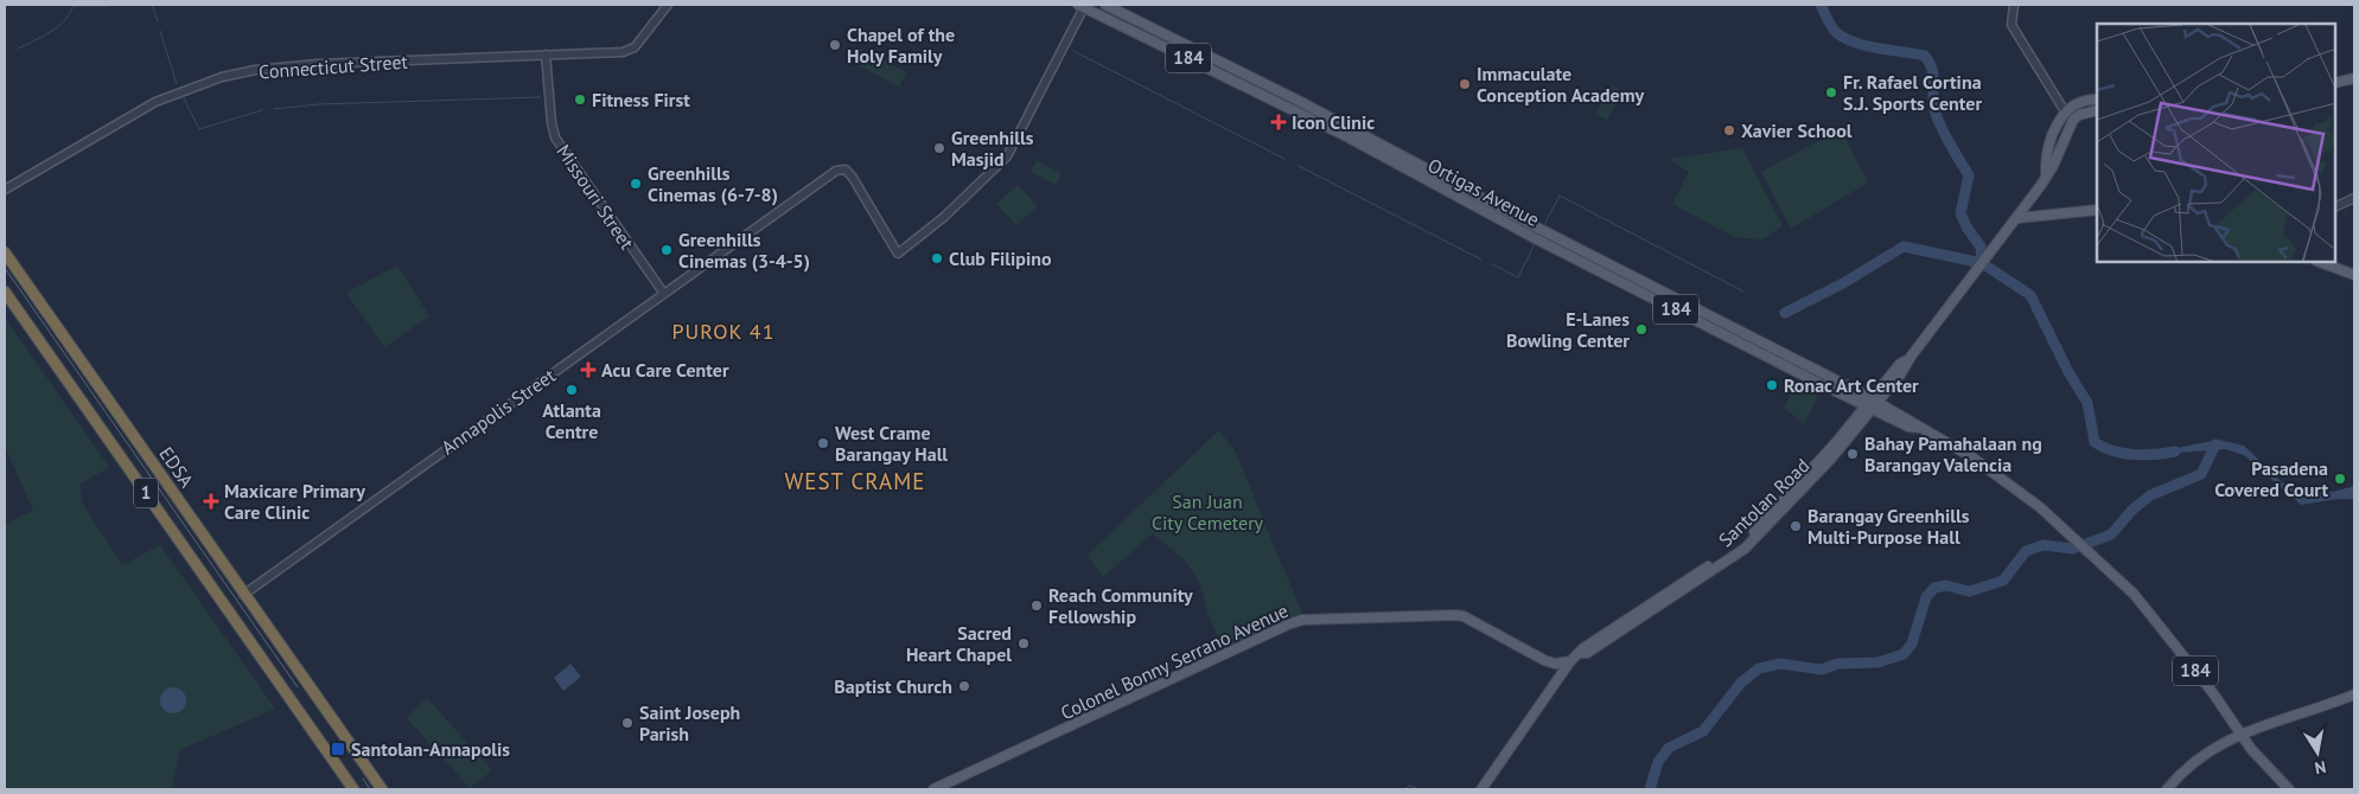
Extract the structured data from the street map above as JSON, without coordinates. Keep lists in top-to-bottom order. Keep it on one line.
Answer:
{"streets":{"highway":["EDSA","1"],"main road":["184","Ortigas Avenue","Santolan Road","Colonel Bonny Serrano Avenue"],"street":["Connecticut Street","Missouri Street","Annapolis Street"]},"crossings":[["184","Ortigas Avenue"],["184","Santolan Road"],["Connecticut Street","Missouri Street"],["Ortigas Avenue","Annapolis Street"],["Ortigas Avenue","Santolan Road"],["Missouri Street","Annapolis Street"],["Annapolis Street","EDSA"],["Santolan Road","Colonel Bonny Serrano Avenue"]],"districts":["PUROK 41","WEST CRAME"],"parks":["San Juan City Cemetery"],"places":{"other":["Chapel of the Holy Family","Immaculate Conception Academy","Fr. Rafael Cortina S.J. Sports Center","Fitness First","Xavier School","Greenhills Masjid","Greenhills Cinemas (6-7-8)","Greenhills Cinemas (3-4-5)","Club Filipino","E-Lanes Bowling Center","Ronac Art Center","Atlanta Centre","West Crame Barangay Hall","Bahay Pamahalaan ng Barangay Valencia","Pasadena Covered Court","Barangay Greenhills Multi-Purpose Hall","Reach Community Fellowship","Sacred Heart Chapel","Baptist Church","Saint Joseph Parish"],"health":["Icon Clinic","Acu Care Center","Maxicare Primary Care Clinic"],"transit":["Santolan-Annapolis"]},"north":"bottom"}
